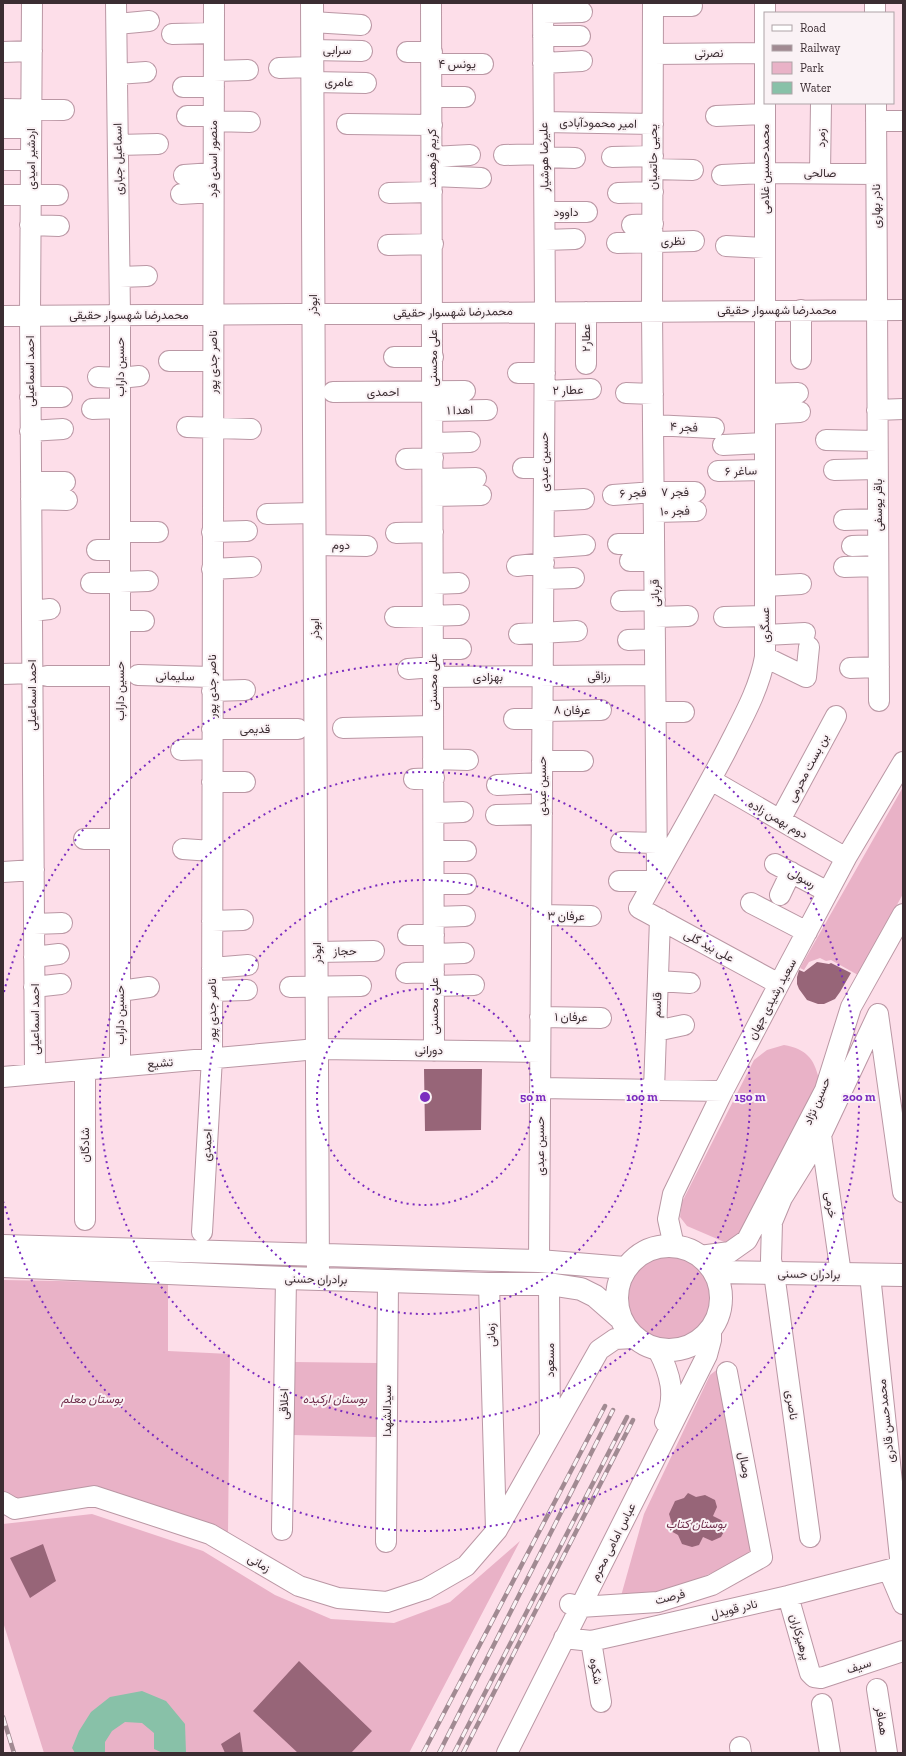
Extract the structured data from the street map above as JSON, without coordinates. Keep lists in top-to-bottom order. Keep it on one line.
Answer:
{"streets":{"main road":["ابوذر","برادران حسنی"],"street":["سرابی","نصرتی","یونس ۴","عامری","امیر محمودآبادی","زمرد","علیرضا هوشیار","یحیی حاتمیان","کریم فرهمند","اردشیر امیدی","اسماعیل جباری","منصور اسدی فرد","محمدحسین غلامی","صالحی","نادر بهاری","داوود","نظری","محمدرضا شهسوار حقیقی","عطار۲","علی محسنی","ناصر جدی پور","حسین داراب","احمد اسماعیلی","عطار ۲","احمدی","اهدا ۱","فجر ۴","حسین عبدی","ساغر ۶","فجر ۷","فجر ۶","باقر یوسفی","فجر ۱۰","دوم","قربانی","عسگری","سلیمانی","رزاقی","بهزادی","عرفان ۸","قدیمی","بن بست محرمی","دوم بهمن زاده","رسولی","عرفان ۳","علی بید گلی","حجاز","سعید رشیدی جهان","قاسم","عرفان ۱","دورانی","تشیع","حسین نژاد","شادگان","خرمی","زمانی","مسعود","اخلاقی","ناصری","سیدالشهدا","محمدحسن قادری","وصال","عباس امامی محرم","فرصت","نادر قویدل","پرهیزکاران","سیف","شکوه","همافر"]},"crossings":[["سرابی","عامری"],["سرابی","ابوذر"],["نصرتی","یحیی حاتمیان"],["یونس ۴","کریم فرهمند"],["عامری","ابوذر"],["امیر محمودآبادی","علیرضا هوشیار"],["امیر محمودآبادی","یحیی حاتمیان"],["زمرد","صالحی"],["علیرضا هوشیار","داوود"],["علیرضا هوشیار","محمدرضا شهسوار حقیقی"],["علیرضا هوشیار","حسین عبدی"],["یحیی حاتمیان","نظری"],["یحیی حاتمیان","محمدرضا شهسوار حقیقی"],["یحیی حاتمیان","قربانی"],["کریم فرهمند","محمدرضا شهسوار حقیقی"],["کریم فرهمند","علی محسنی"],["اردشیر امیدی","محمدرضا شهسوار حقیقی"],["اردشیر امیدی","احمد اسماعیلی"],["اسماعیل جباری","محمدرضا شهسوار حقیقی"],["اسماعیل جباری","حسین داراب"],["منصور اسدی فرد","محمدرضا شهسوار حقیقی"],["منصور اسدی فرد","ناصر جدی پور"],["محمدحسین غلامی","صالحی"],["محمدحسین غلامی","محمدرضا شهسوار حقیقی"],["محمدحسین غلامی","عسگری"],["صالحی","نادر بهاری"],["نادر بهاری","محمدرضا شهسوار حقیقی"],["نادر بهاری","باقر یوسفی"],["ابوذر","محمدرضا شهسوار حقیقی"],["ابوذر","دوم"],["ابوذر","حجاز"],["ابوذر","دورانی"],["ابوذر","تشیع"],["ابوذر","برادران حسنی"],["محمدرضا شهسوار حقیقی","عطار۲"],["محمدرضا شهسوار حقیقی","علی محسنی"],["محمدرضا شهسوار حقیقی","ناصر جدی پور"],["محمدرضا شهسوار حقیقی","حسین داراب"],["محمدرضا شهسوار حقیقی","احمد اسماعیلی"],["محمدرضا شهسوار حقیقی","حسین عبدی"],["محمدرضا شهسوار حقیقی","باقر یوسفی"],["محمدرضا شهسوار حقیقی","قربانی"],["محمدرضا شهسوار حقیقی","عسگری"],["علی محسنی","احمدی"],["علی محسنی","اهدا ۱"],["علی محسنی","بهزادی"],["علی محسنی","دورانی"],["ناصر جدی پور","احمدی"],["ناصر جدی پور","سلیمانی"],["ناصر جدی پور","قدیمی"],["ناصر جدی پور","تشیع"],["حسین داراب","سلیمانی"],["حسین داراب","تشیع"],["احمد اسماعیلی","سلیمانی"],["احمد اسماعیلی","تشیع"],["عطار ۲","حسین عبدی"],["احمدی","تشیع"],["فجر ۴","قربانی"],["فجر ۴","عسگری"],["حسین عبدی","رزاقی"],["حسین عبدی","بهزادی"],["حسین عبدی","عرفان ۸"],["حسین عبدی","عرفان ۳"],["حسین عبدی","عرفان ۱"],["حسین عبدی","دورانی"],["حسین عبدی","برادران حسنی"],["ساغر ۶","عسگری"],["فجر ۷","فجر ۶"],["فجر ۷","فجر ۱۰"],["فجر ۷","قربانی"],["فجر ۶","قربانی"],["فجر ۱۰","قربانی"],["قربانی","عسگری"],["قربانی","رزاقی"],["عسگری","دوم بهمن زاده"],["عسگری","علی بید گلی"],["رزاقی","بهزادی"],["بن بست محرمی","دوم بهمن زاده"],["دوم بهمن زاده","سعید رشیدی جهان"],["رسولی","سعید رشیدی جهان"],["علی بید گلی","سعید رشیدی جهان"],["علی بید گلی","قاسم"],["سعید رشیدی جهان","حسین نژاد"],["سعید رشیدی جهان","برادران حسنی"],["سعید رشیدی جهان","زمانی"],["سعید رشیدی جهان","عباس امامی محرم"],["دورانی","تشیع"],["تشیع","شادگان"],["حسین نژاد","خرمی"],["حسین نژاد","برادران حسنی"],["حسین نژاد","زمانی"],["حسین نژاد","ناصری"],["حسین نژاد","عباس امامی محرم"],["خرمی","برادران حسنی"],["خرمی","ناصری"],["برادران حسنی","زمانی"],["برادران حسنی","مسعود"],["برادران حسنی","اخلاقی"],["برادران حسنی","ناصری"],["برادران حسنی","سیدالشهدا"],["برادران حسنی","محمدحسن قادری"],["برادران حسنی","عباس امامی محرم"],["زمانی","مسعود"],["زمانی","عباس امامی محرم"],["محمدحسن قادری","نادر قویدل"],["وصال","فرصت"],["عباس امامی محرم","فرصت"],["عباس امامی محرم","نادر قویدل"],["نادر قویدل","پرهیزکاران"],["نادر قویدل","شکوه"],["پرهیزکاران","سیف"]],"parks":["بوستان معلم","بوستان ارکیده","بوستان کتاب"],"legend":["Road","Railway","Park","Water"],"rings":["50 m","100 m","150 m","200 m"]}
